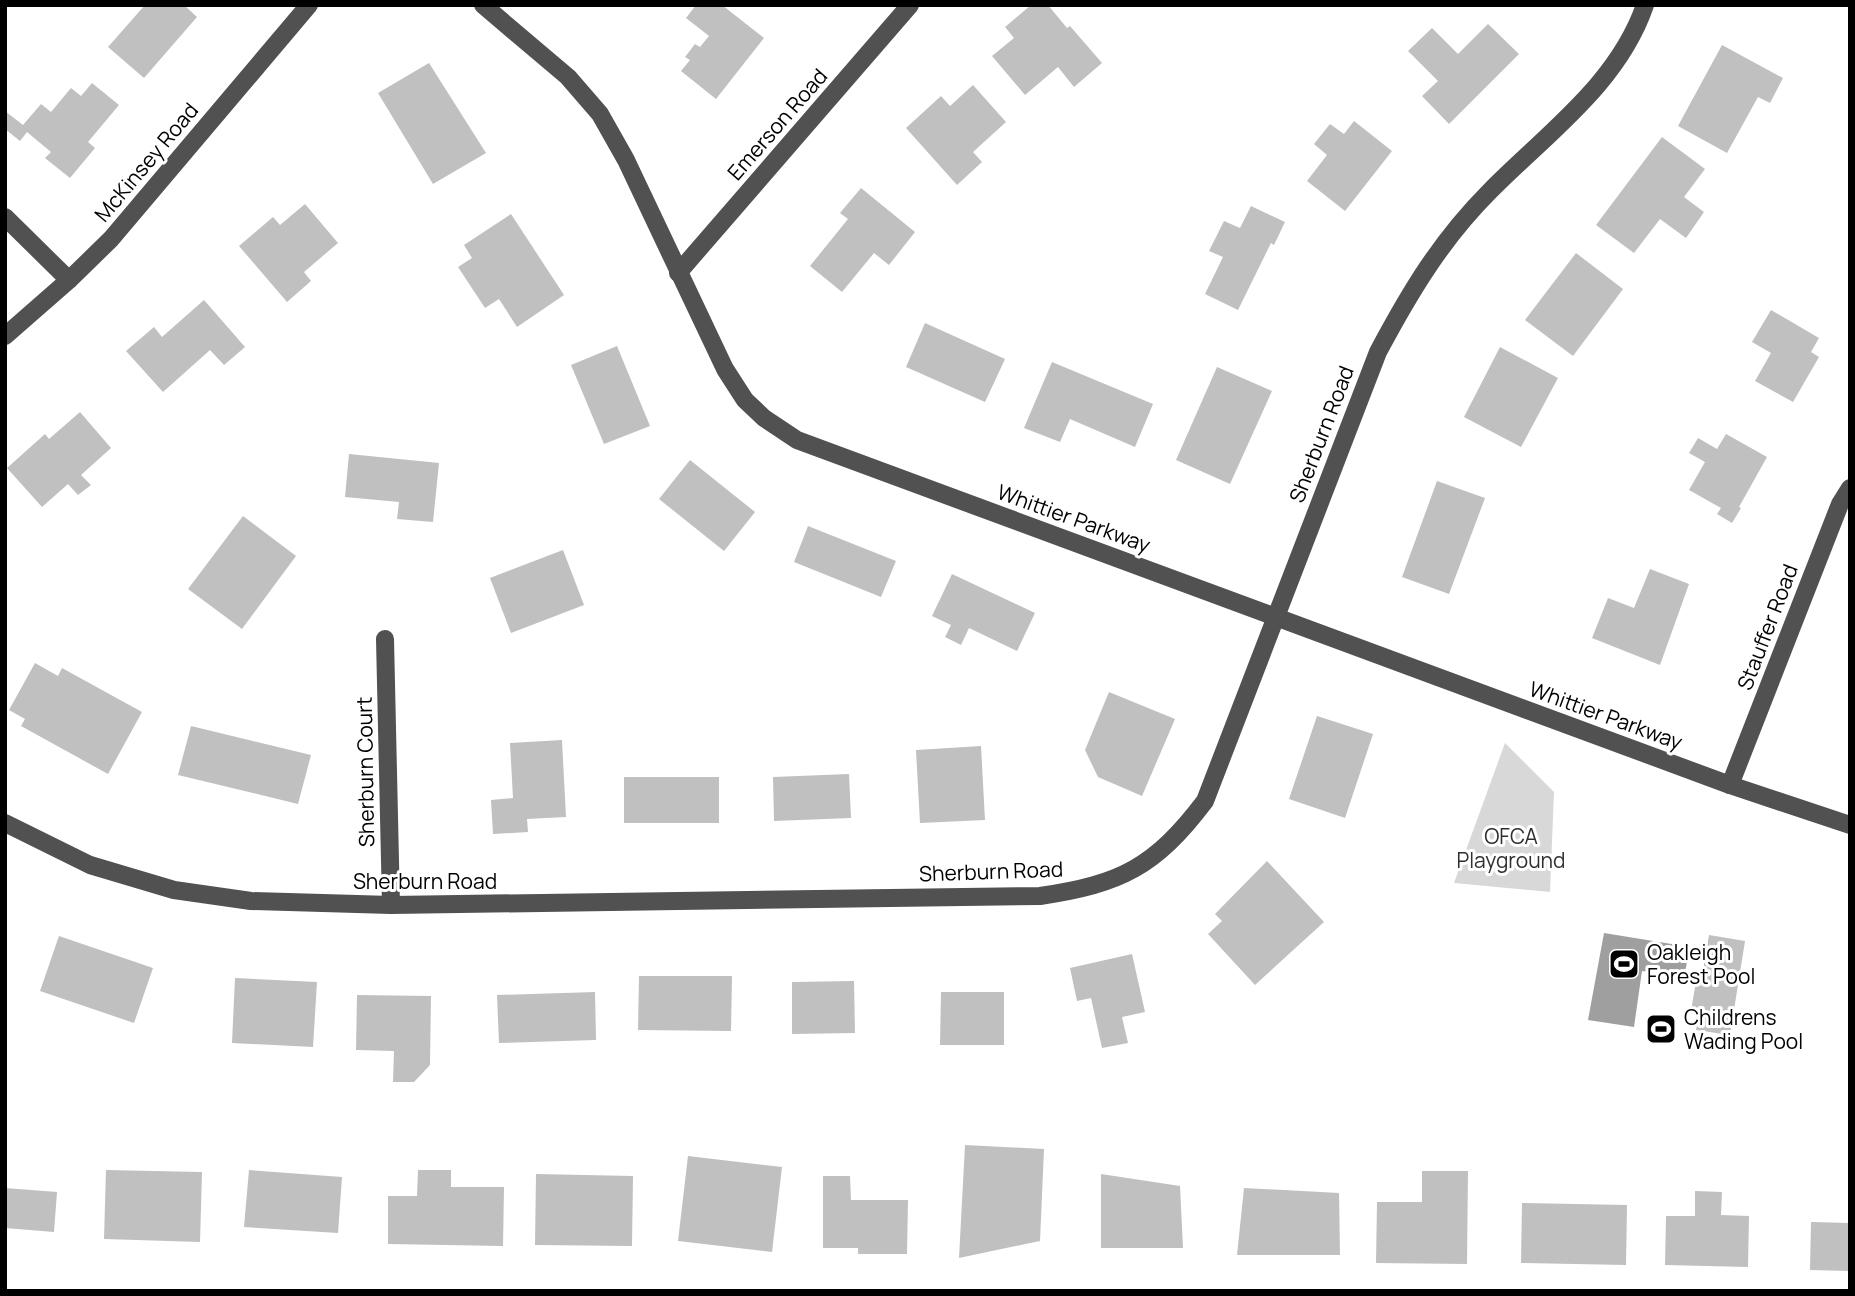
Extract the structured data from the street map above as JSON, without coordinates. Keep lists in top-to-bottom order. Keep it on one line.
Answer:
{"streets":{"street":["Emerson Road","McKinsey Road","Sherburn Road","Whittier Parkway","Stauffer Road","Sherburn Court"]},"crossings":[["Emerson Road","Whittier Parkway"],["Sherburn Road","Whittier Parkway"],["Sherburn Road","Sherburn Court"],["Whittier Parkway","Stauffer Road"]],"parks":["OFCA Playground"],"places":{"sports":["Oakleigh Forest Pool","Childrens Wading Pool"]}}
